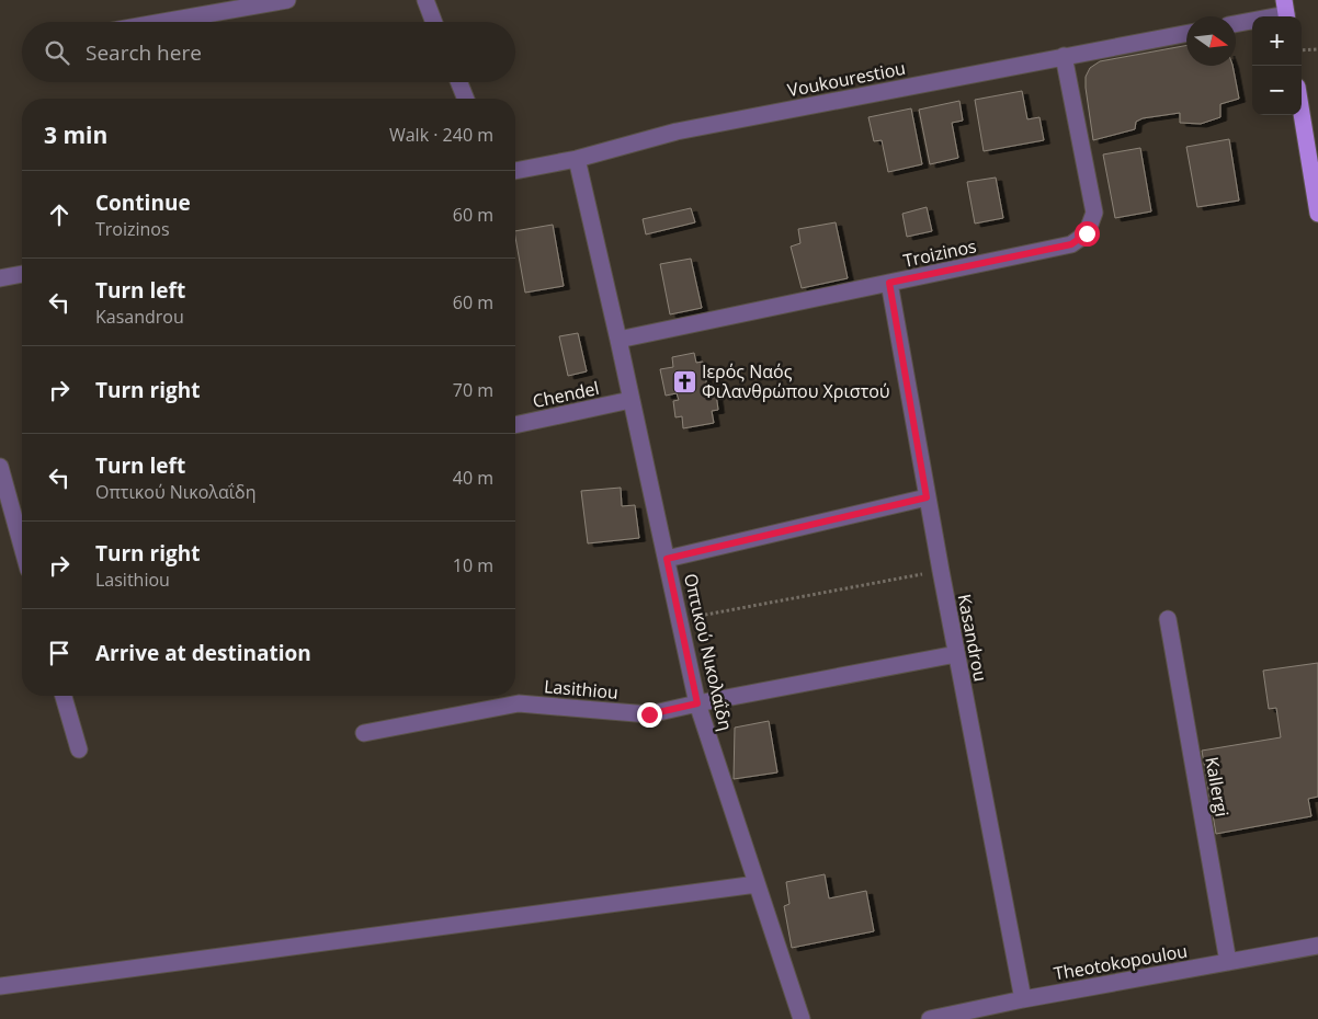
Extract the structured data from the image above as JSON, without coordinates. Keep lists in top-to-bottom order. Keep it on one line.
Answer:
{"streets":{"street":["Voukourestiou","Troizinos","Chendel","Kasandrou","Οπτικού Νικολαΐδη","Lasithiou","Kallergi","Theotokopoulou"]},"crossings":[["Voukourestiou","Troizinos"],["Voukourestiou","Οπτικού Νικολαΐδη"],["Troizinos","Kasandrou"],["Troizinos","Οπτικού Νικολαΐδη"],["Chendel","Οπτικού Νικολαΐδη"],["Kasandrou","Lasithiou"],["Kasandrou","Theotokopoulou"],["Οπτικού Νικολαΐδη","Lasithiou"],["Kallergi","Theotokopoulou"]],"places":{"church":["Ιερός Ναός Φιλανθρώπου Χριστού"]},"north":"right","page":{"map_buttons":["+","−"],"search":"Search here","heading":["3 min","Walk · 240 m"],"list":[["Continue","Troizinos","60 m"],["Turn left","Kasandrou","60 m"],["Turn right","70 m"],["Turn left","Οπτικού Νικολαΐδη","40 m"],["Turn right","Lasithiou","10 m"],"Arrive at destination"]}}
